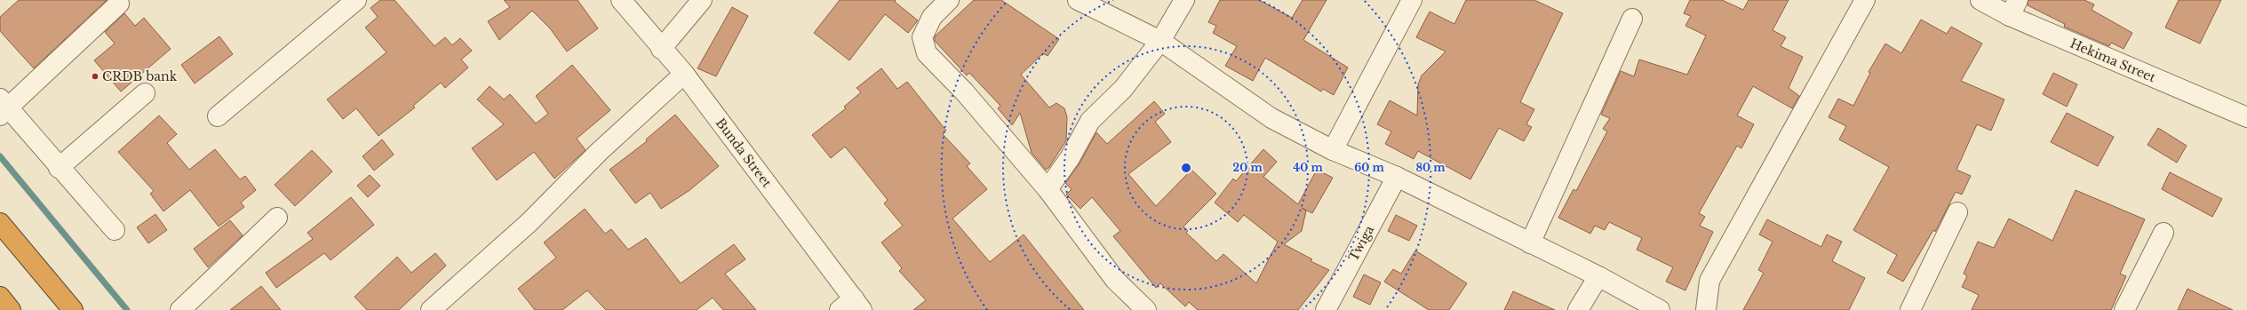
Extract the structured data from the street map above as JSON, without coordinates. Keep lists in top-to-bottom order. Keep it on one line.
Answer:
{"streets":{"street":["Hekima Street","Bunda Street","Twiga"]},"places":["CRDB bank"],"rings":["20 m","40 m","60 m","80 m"]}
